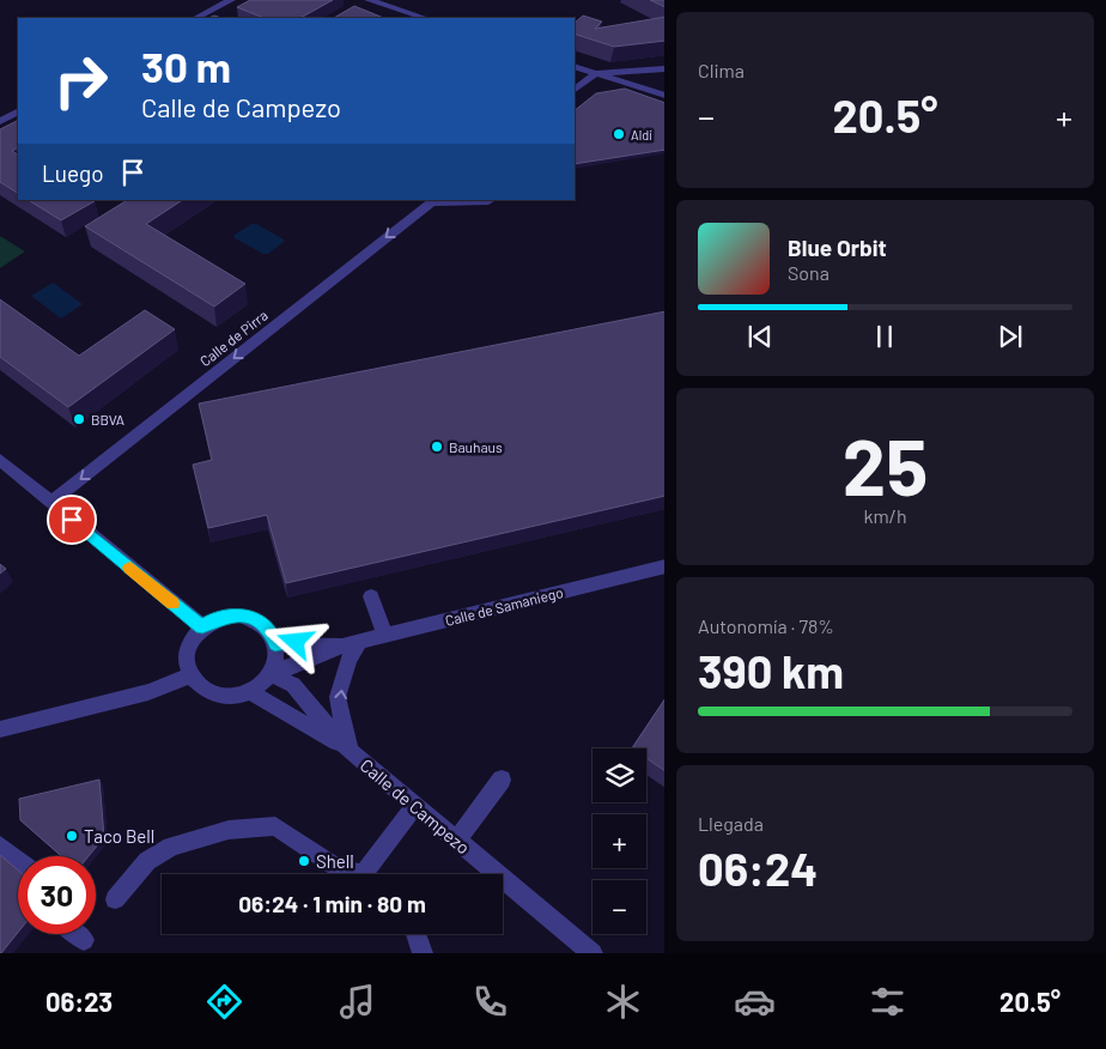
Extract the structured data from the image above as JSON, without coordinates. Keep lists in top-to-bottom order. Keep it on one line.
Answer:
{"streets":{"street":["Calle de Pirra","Calle de Samaniego","Calle de Campezo"]},"crossings":[["Calle de Samaniego","Calle de Campezo"]],"one_way":["Calle de Pirra"],"places":["Aldi","BBVA","Bauhaus","Taco Bell","Shell"],"page":{"tile":["Clima",["25","km/h"],["Autonomía · 78%","390 km"],["Llegada","06:24"]],"turn":["30 m","Calle de Campezo"],"heat":["−","20.5°","+"],"then":"Luego","song":["Blue Orbit","Sona"],"map_buttons":["+","−"],"limit":"30","trip":"06:24 · 1 min · 80 m","tabs":["06:23","20.5°"]}}
